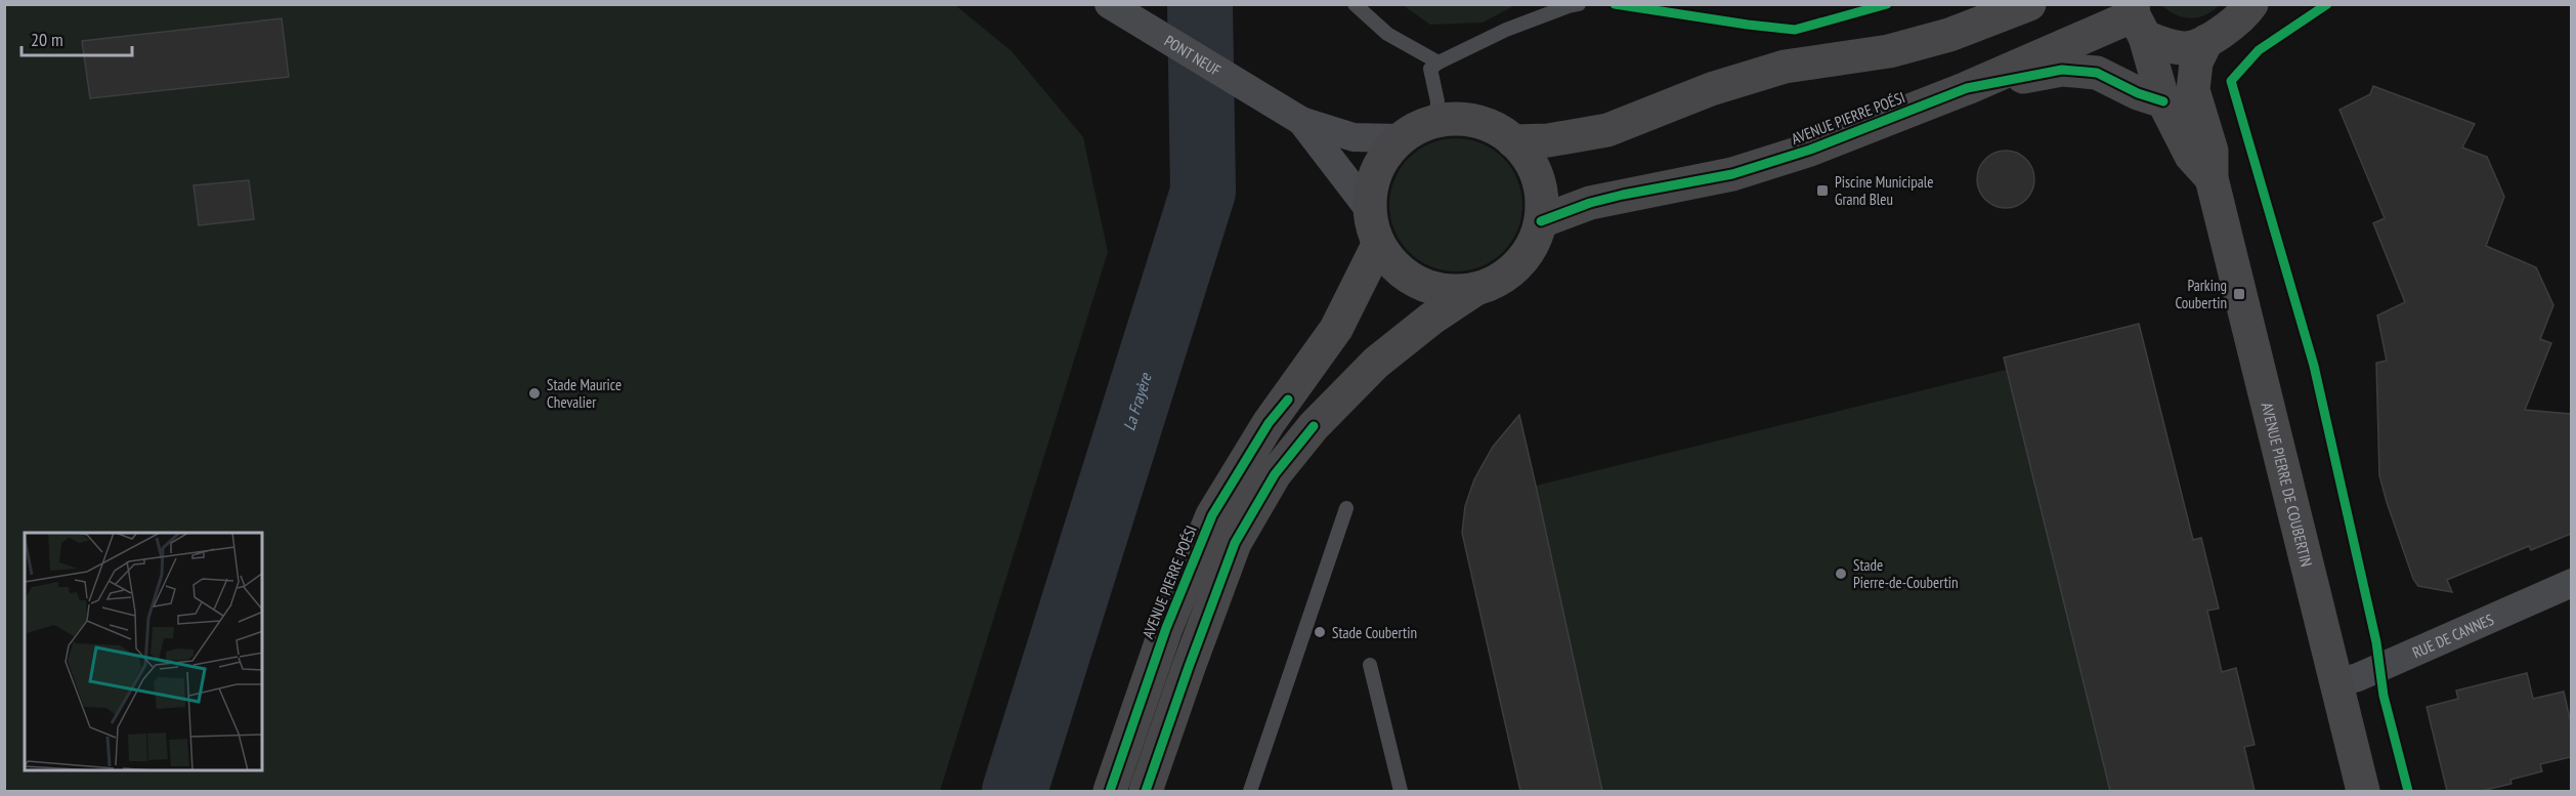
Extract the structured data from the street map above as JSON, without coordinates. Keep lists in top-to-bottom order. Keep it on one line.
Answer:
{"streets":{"main road":["AVENUE PIERRE POÉSI","AVENUE PIERRE DE COUBERTIN"],"street":["PONT NEUF","RUE DE CANNES"]},"crossings":[["AVENUE PIERRE POÉSI","AVENUE PIERRE DE COUBERTIN"],["AVENUE PIERRE DE COUBERTIN","RUE DE CANNES"]],"water":["La Frayère"],"places":{"transit":["Piscine Municipale Grand Bleu","Parking Coubertin"],"other":["Stade Maurice Chevalier","Stade Pierre-de-Coubertin","Stade Coubertin"]},"scale_bar":"20 m"}
